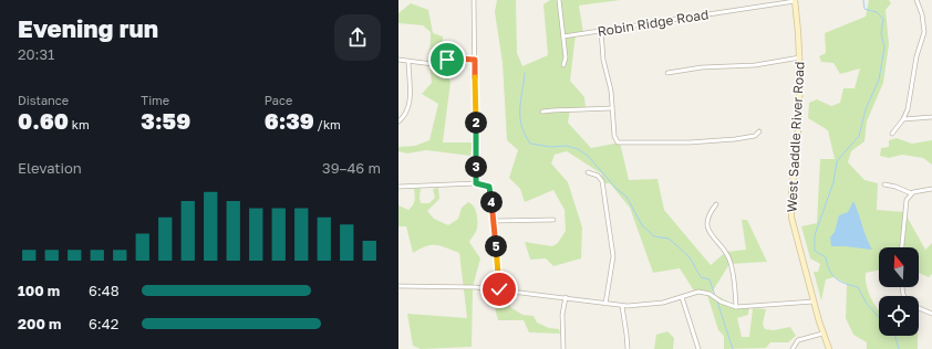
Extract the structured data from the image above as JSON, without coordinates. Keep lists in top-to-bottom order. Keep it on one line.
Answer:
{"streets":{"street":["Robin Ridge Road","West Saddle River Road"]},"crossings":[["Robin Ridge Road","West Saddle River Road"]],"north":"top","page":{"heading":["Evening run","20:31"],"stats":[["Distance","0.60 km"],["Time","3:59"],["Pace","6:39 /km"]],"pins":["2","3","4","5"],"chart":["Elevation","39–46 m"],"list":[{"name":"100 m","note":"6:48"},{"name":"200 m","note":"6:42"}]}}
